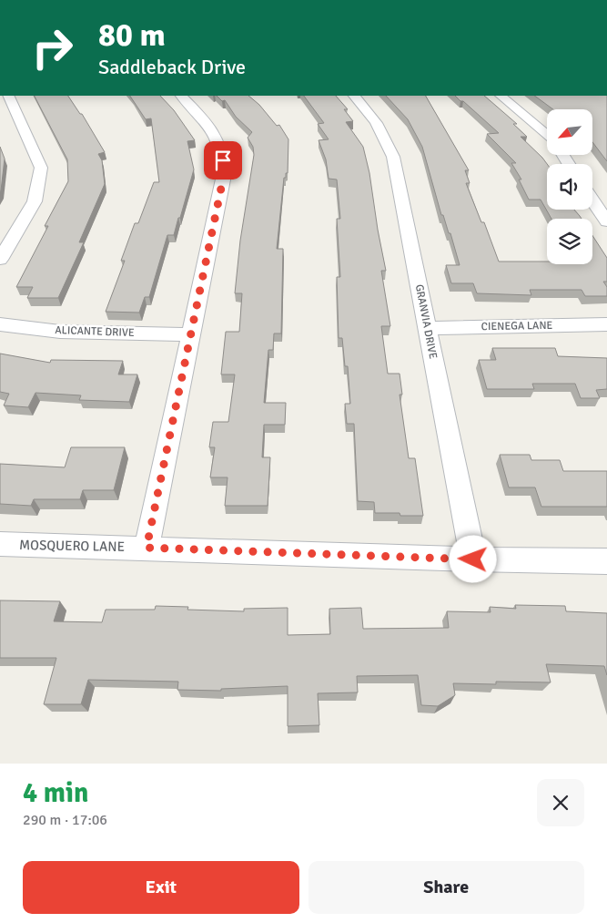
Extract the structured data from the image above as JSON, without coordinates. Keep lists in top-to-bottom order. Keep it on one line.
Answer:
{"streets":{"street":["GRANVIA DRIVE","CIENEGA LANE","ALICANTE DRIVE","MOSQUERO LANE"]},"crossings":[["GRANVIA DRIVE","CIENEGA LANE"],["GRANVIA DRIVE","MOSQUERO LANE"]],"north":"bottom left","page":{"turn":["80 m","Saddleback Drive"],"heading":["4 min","290 m · 17:06"],"buttons":["Exit","Share"]}}
